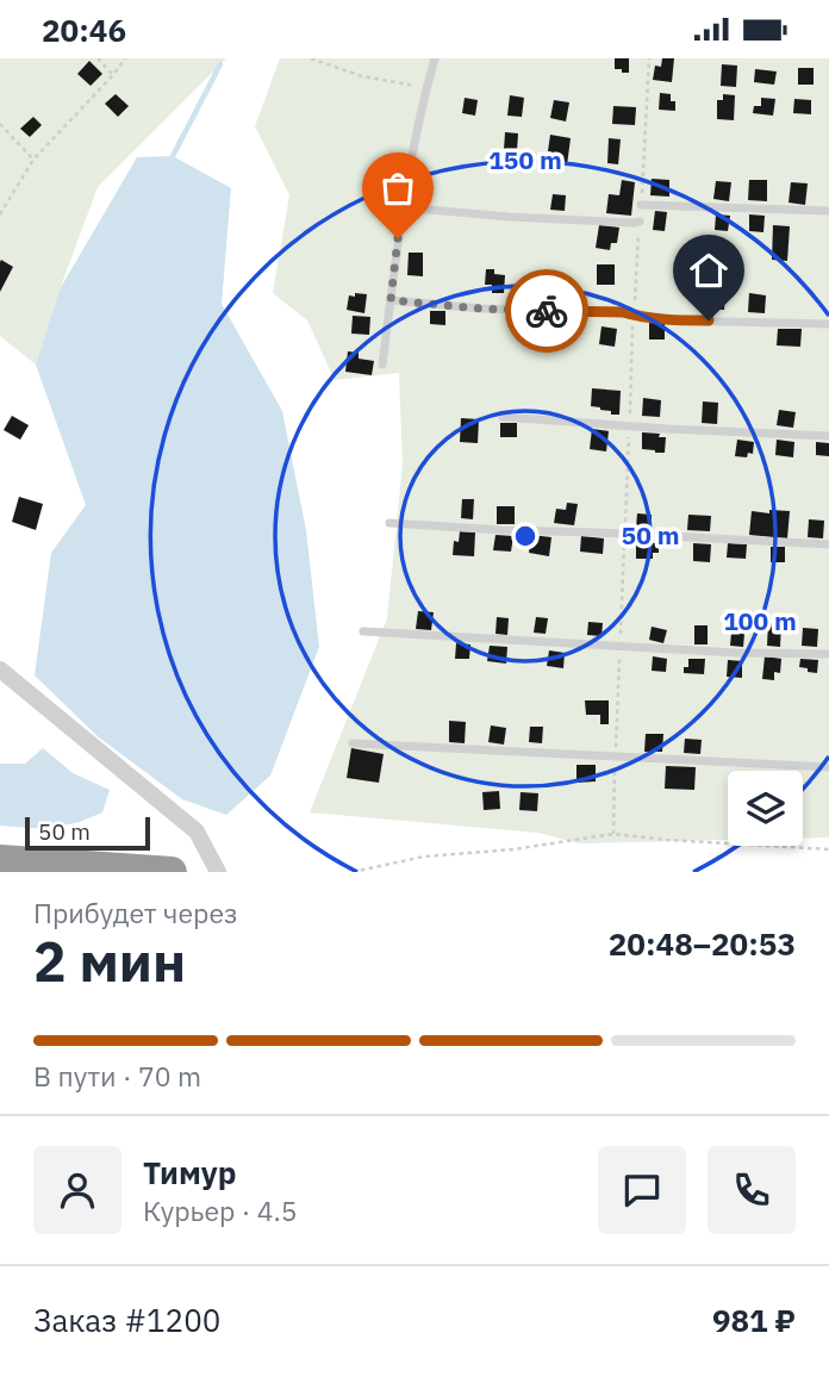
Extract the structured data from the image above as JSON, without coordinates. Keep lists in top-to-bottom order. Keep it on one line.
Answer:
{"scale_bar":"50 m","page":{"status":"20:46","scale":"50 m","heading":["2 мин","Прибудет через","20:48–20:53"],"panel":["Тимур","Курьер · 4.5","Заказ #1200","981 ₽"],"bar":"В пути · 70 m"},"rings":["150 m","50 m","100 m"]}
